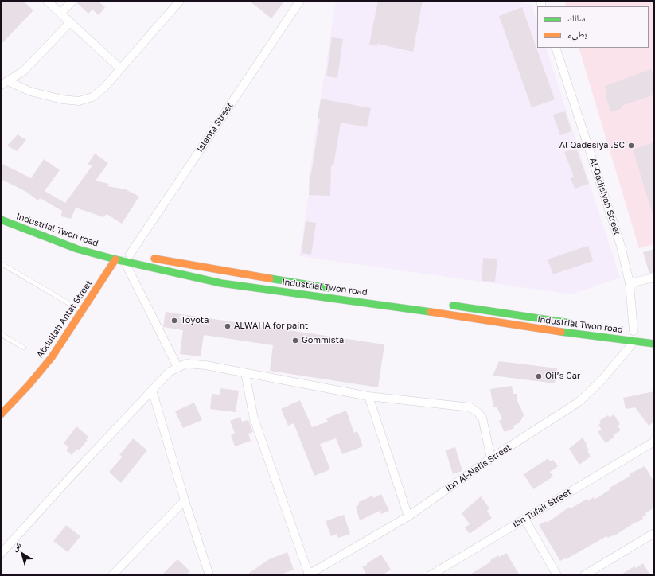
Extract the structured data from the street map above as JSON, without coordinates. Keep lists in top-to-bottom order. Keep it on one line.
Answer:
{"streets":{"main road":["Industrial Twon road","Abdullah Antat Street"],"street":["Islanta Street","Al-Qadisiyah Street","Ibn Al-Nafis Street","Ibn Tufail Street"]},"crossings":[["Industrial Twon road","Abdullah Antat Street"],["Industrial Twon road","Ibn Al-Nafis Street"]],"places":["Al Qadesiya .SC","Toyota","ALWAHA for paint","Gommista","Oil’s Car"],"legend":["سالك","بطيء"],"north":"top left"}
